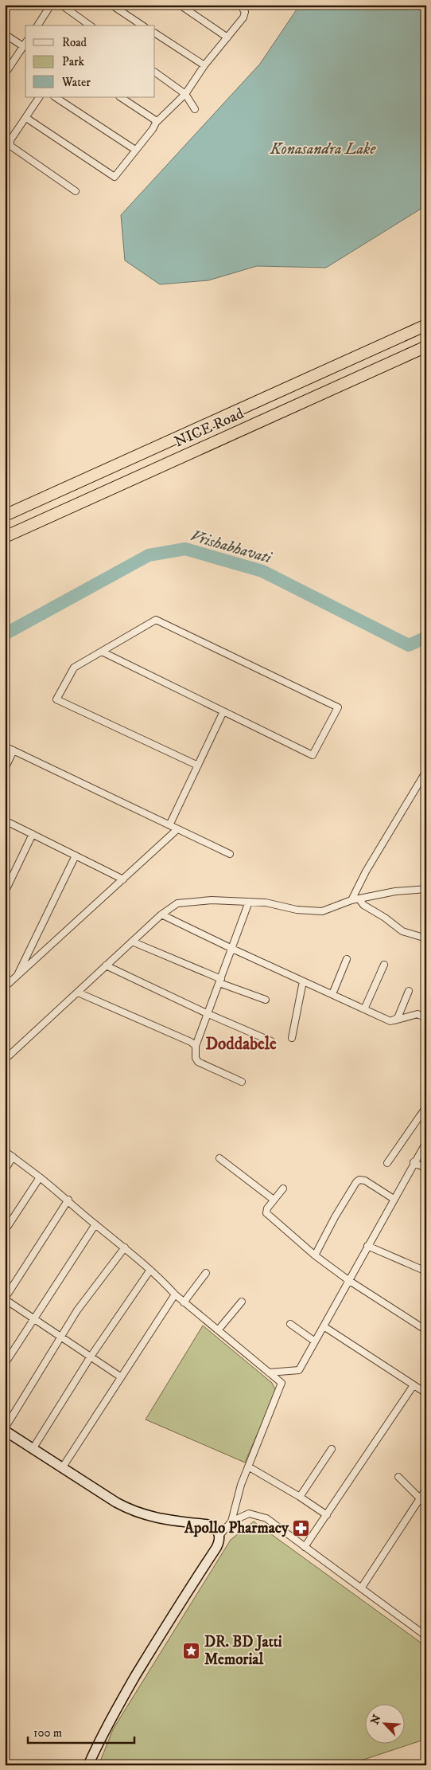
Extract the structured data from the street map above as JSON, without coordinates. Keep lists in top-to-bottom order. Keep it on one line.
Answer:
{"streets":{"highway":["NICE Road"]},"districts":["Doddabele"],"water":["Konasandra Lake","Vrishabhavati"],"places":{"pharmacy":["Apollo Pharmacy"],"place":["DR. BD Jatti Memorial"]},"legend":["Road","Park","Water"],"scale_bar":"100 m","north":"top left"}
